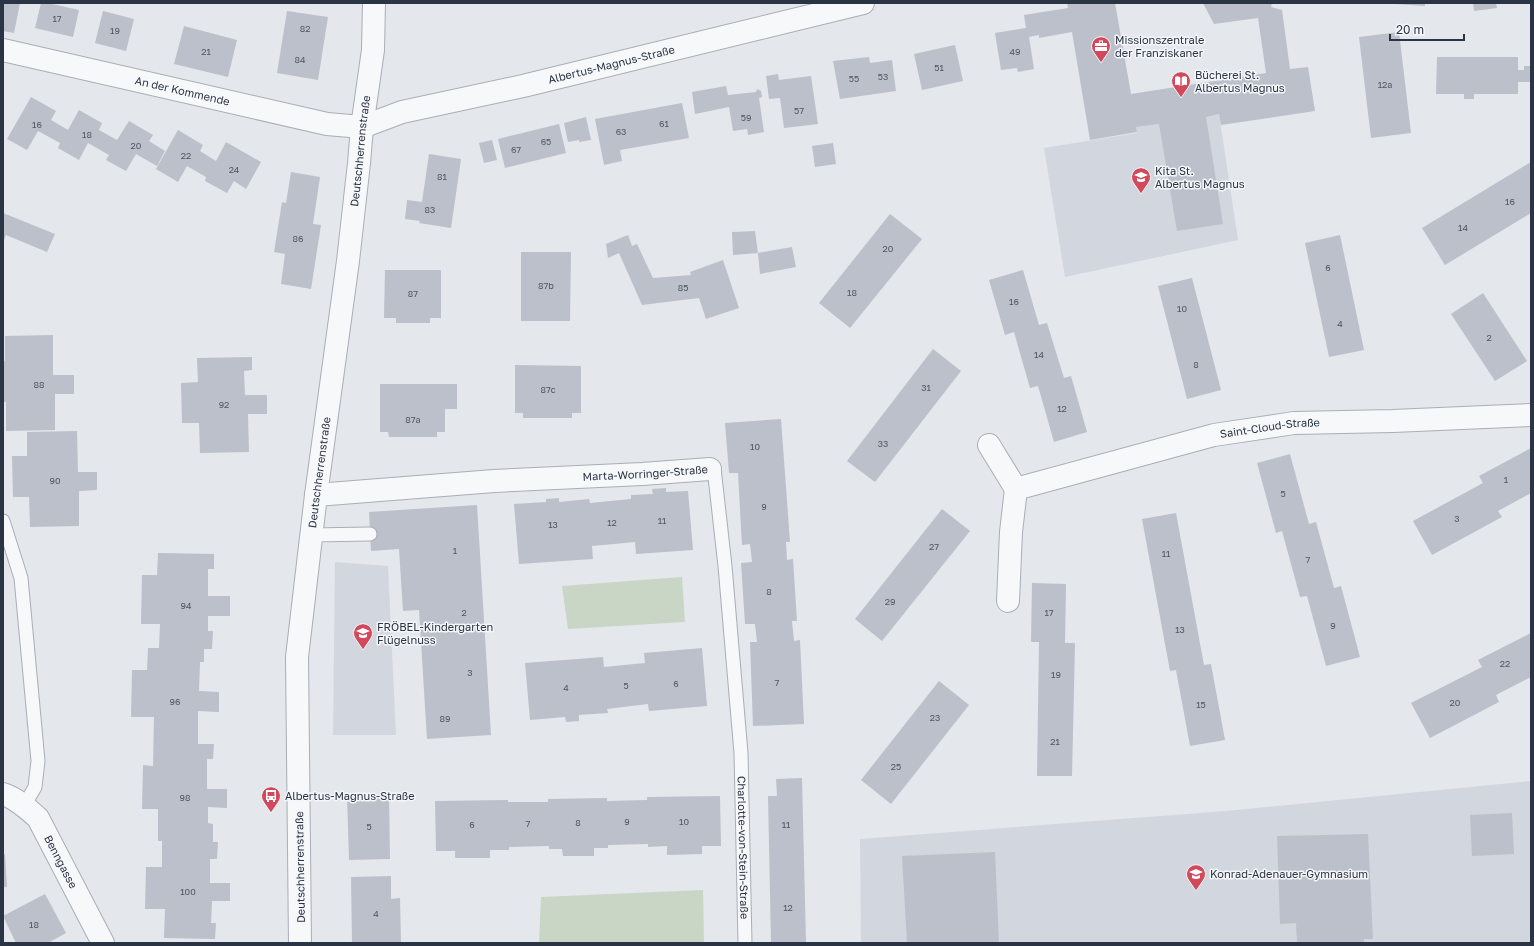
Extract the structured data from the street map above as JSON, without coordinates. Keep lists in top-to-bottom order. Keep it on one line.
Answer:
{"streets":{"street":["Albertus-Magnus-Straße","An der Kommende","Deutschherrenstraße","Saint-Cloud-Straße","Marta-Worringer-Straße","Benngasse"],"lane":["Charlotte-von-Stein-Straße"]},"crossings":[["Albertus-Magnus-Straße","An der Kommende"],["Albertus-Magnus-Straße","Deutschherrenstraße"],["An der Kommende","Deutschherrenstraße"],["Deutschherrenstraße","Marta-Worringer-Straße"],["Marta-Worringer-Straße","Charlotte-von-Stein-Straße"]],"places":{"office":["Missionszentrale der Franziskaner"],"library":["Bücherei St. Albertus Magnus"],"school or university":["Kita St. Albertus Magnus","FRÖBEL-Kindergarten Flügelnuss","Konrad-Adenauer-Gymnasium"],"bus stop":["Albertus-Magnus-Straße"]},"house_numbers":["17","82","19","21","49","84","51","53","55","12a","57","59","61","16","63","18","65","20","67","22","24","81","16","83","14","86","20","6","87b","85","18","87","16","10","4","2","14","8","88","31","87c","92","12","87a","33","10","1","90","5","9","3","11","12","13","27","1","11","7","8","29","94","2","17","9","13","22","3","19","7","6","5","4","96","20","15","23","89","21","25","98","9","10","8","7","6","11","5","100","12","4","18"],"scale_bar":"20 m"}
